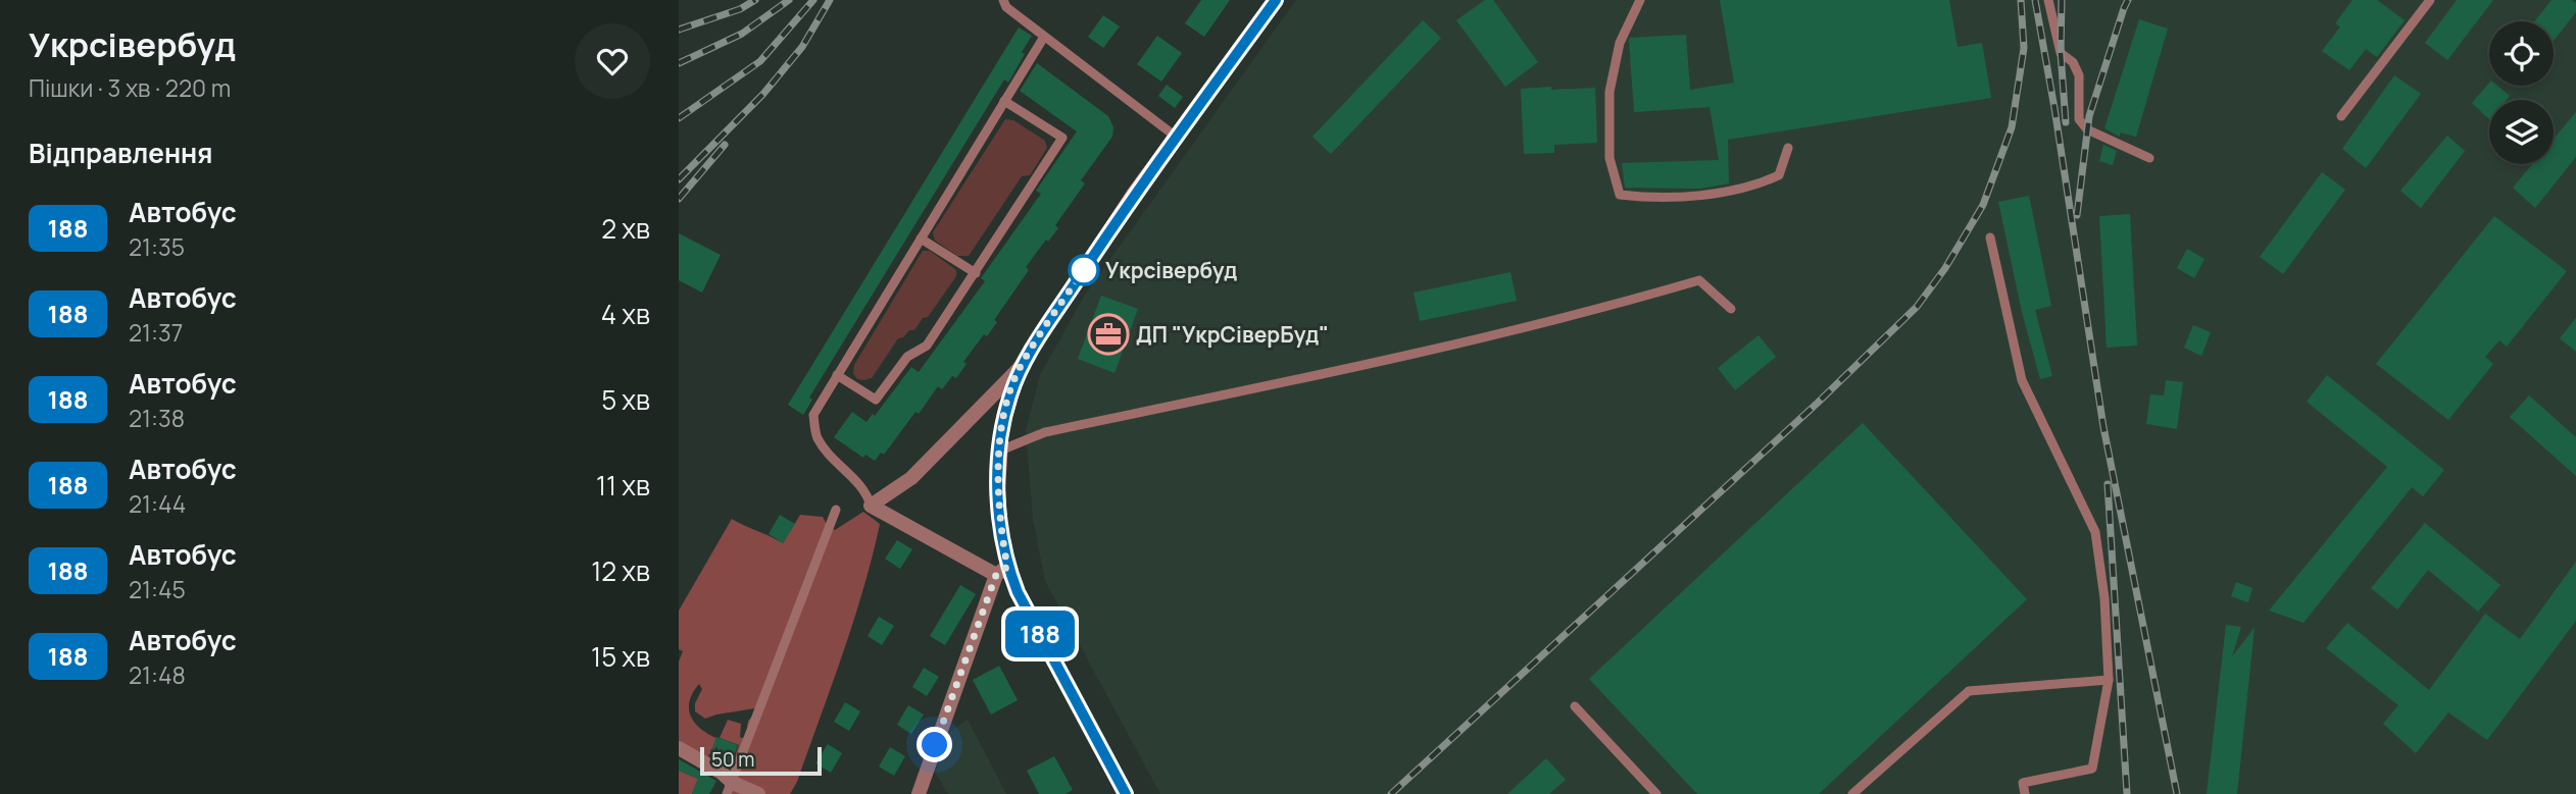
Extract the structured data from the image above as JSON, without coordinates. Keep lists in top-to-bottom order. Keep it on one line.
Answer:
{"places":{"other":["Укрсівербуд"],"office":["ДП \"УкрСіверБуд\""]},"lines":["bus line 188"],"scale_bar":"50 m","page":{"heading":[["Укрсівербуд","Пішки · 3 хв · 220 m"],"Відправлення"],"on_map":"188","list":[{"mark":"188","name":"Автобус","note":"21:35","value":"2 хв"},{"mark":"188","name":"Автобус","note":"21:37","value":"4 хв"},{"mark":"188","name":"Автобус","note":"21:38","value":"5 хв"},{"mark":"188","name":"Автобус","note":"21:44","value":"11 хв"},{"mark":"188","name":"Автобус","note":"21:45","value":"12 хв"},{"mark":"188","name":"Автобус","note":"21:48","value":"15 хв"}],"scale":"50 m"}}
